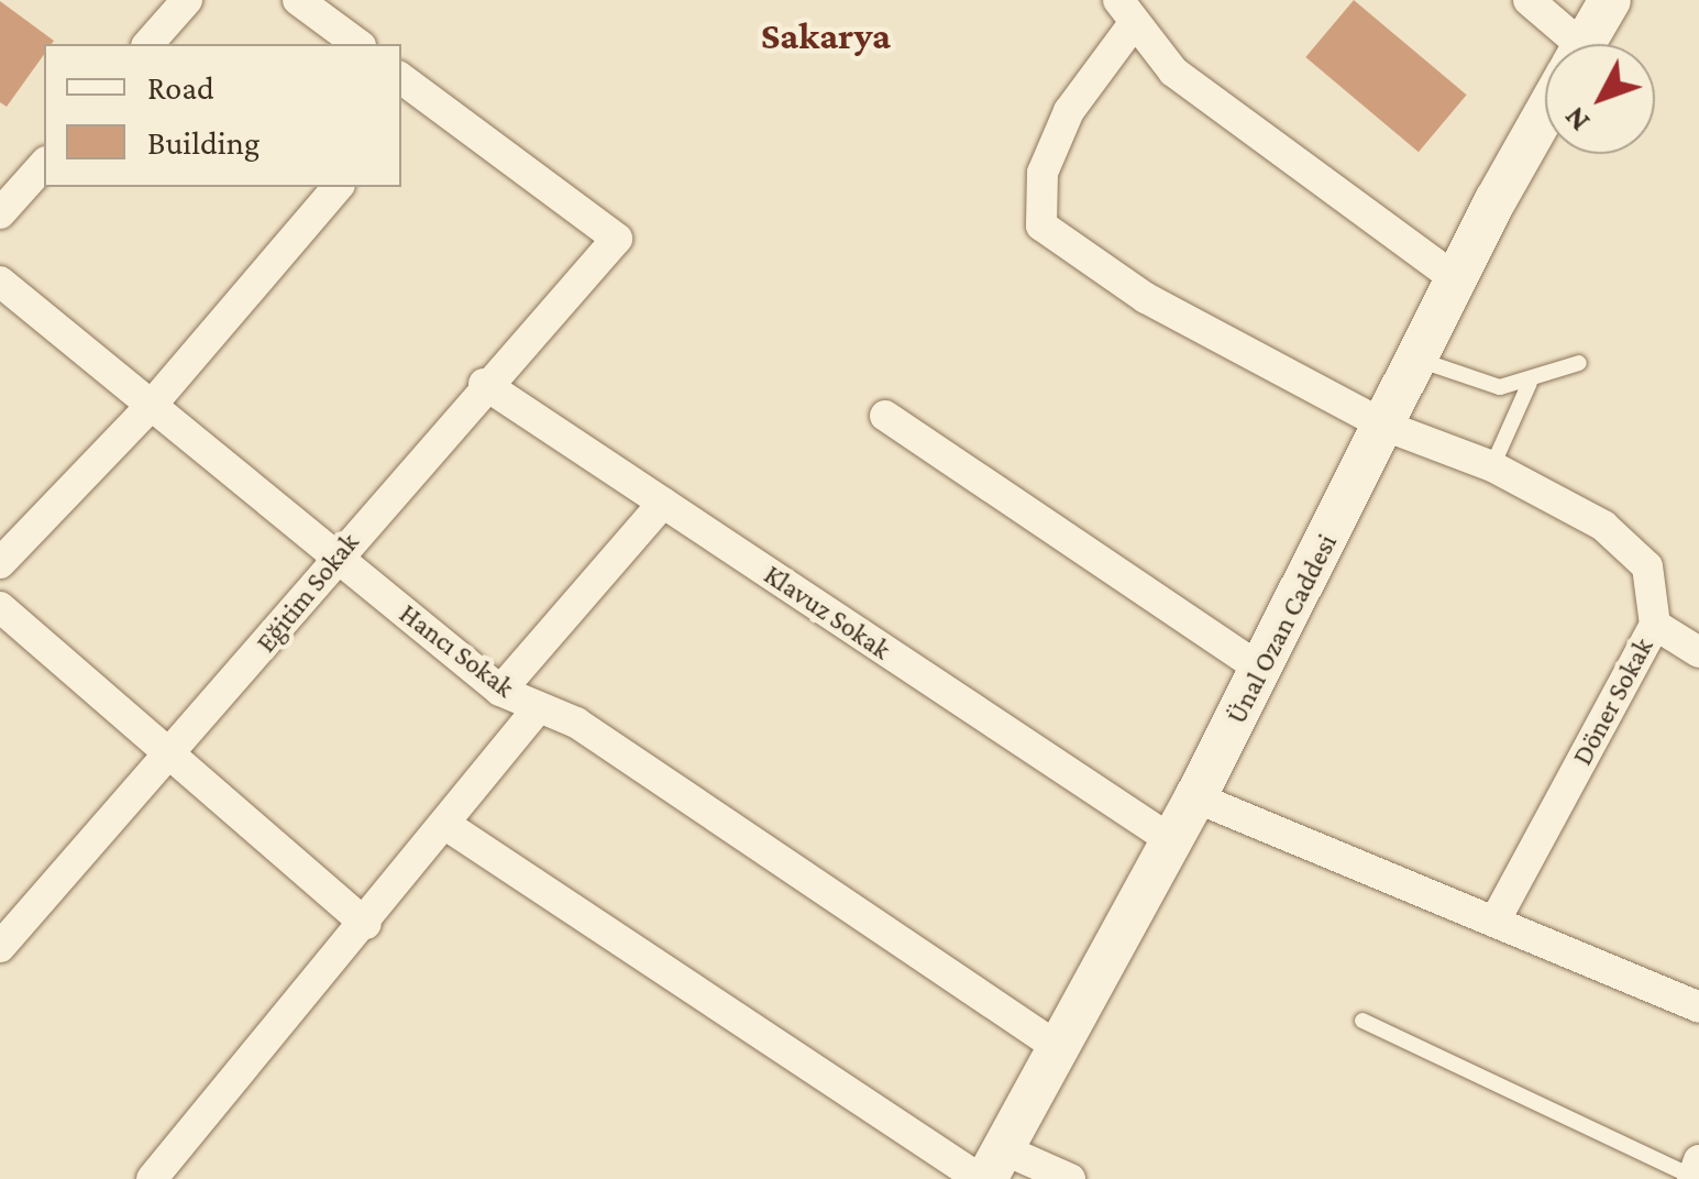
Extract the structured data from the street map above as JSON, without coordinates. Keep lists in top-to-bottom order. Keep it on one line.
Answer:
{"streets":{"main road":["Ünal Ozan Caddesi"],"street":["Eğitim Sokak","Klavuz Sokak","Hancı Sokak","Döner Sokak"]},"crossings":[["Eğitim Sokak","Klavuz Sokak"],["Eğitim Sokak","Hancı Sokak"],["Klavuz Sokak","Ünal Ozan Caddesi"],["Ünal Ozan Caddesi","Hancı Sokak"],["Ünal Ozan Caddesi","Döner Sokak"]],"districts":["Sakarya"],"legend":["Road","Building"],"north":"bottom left"}
